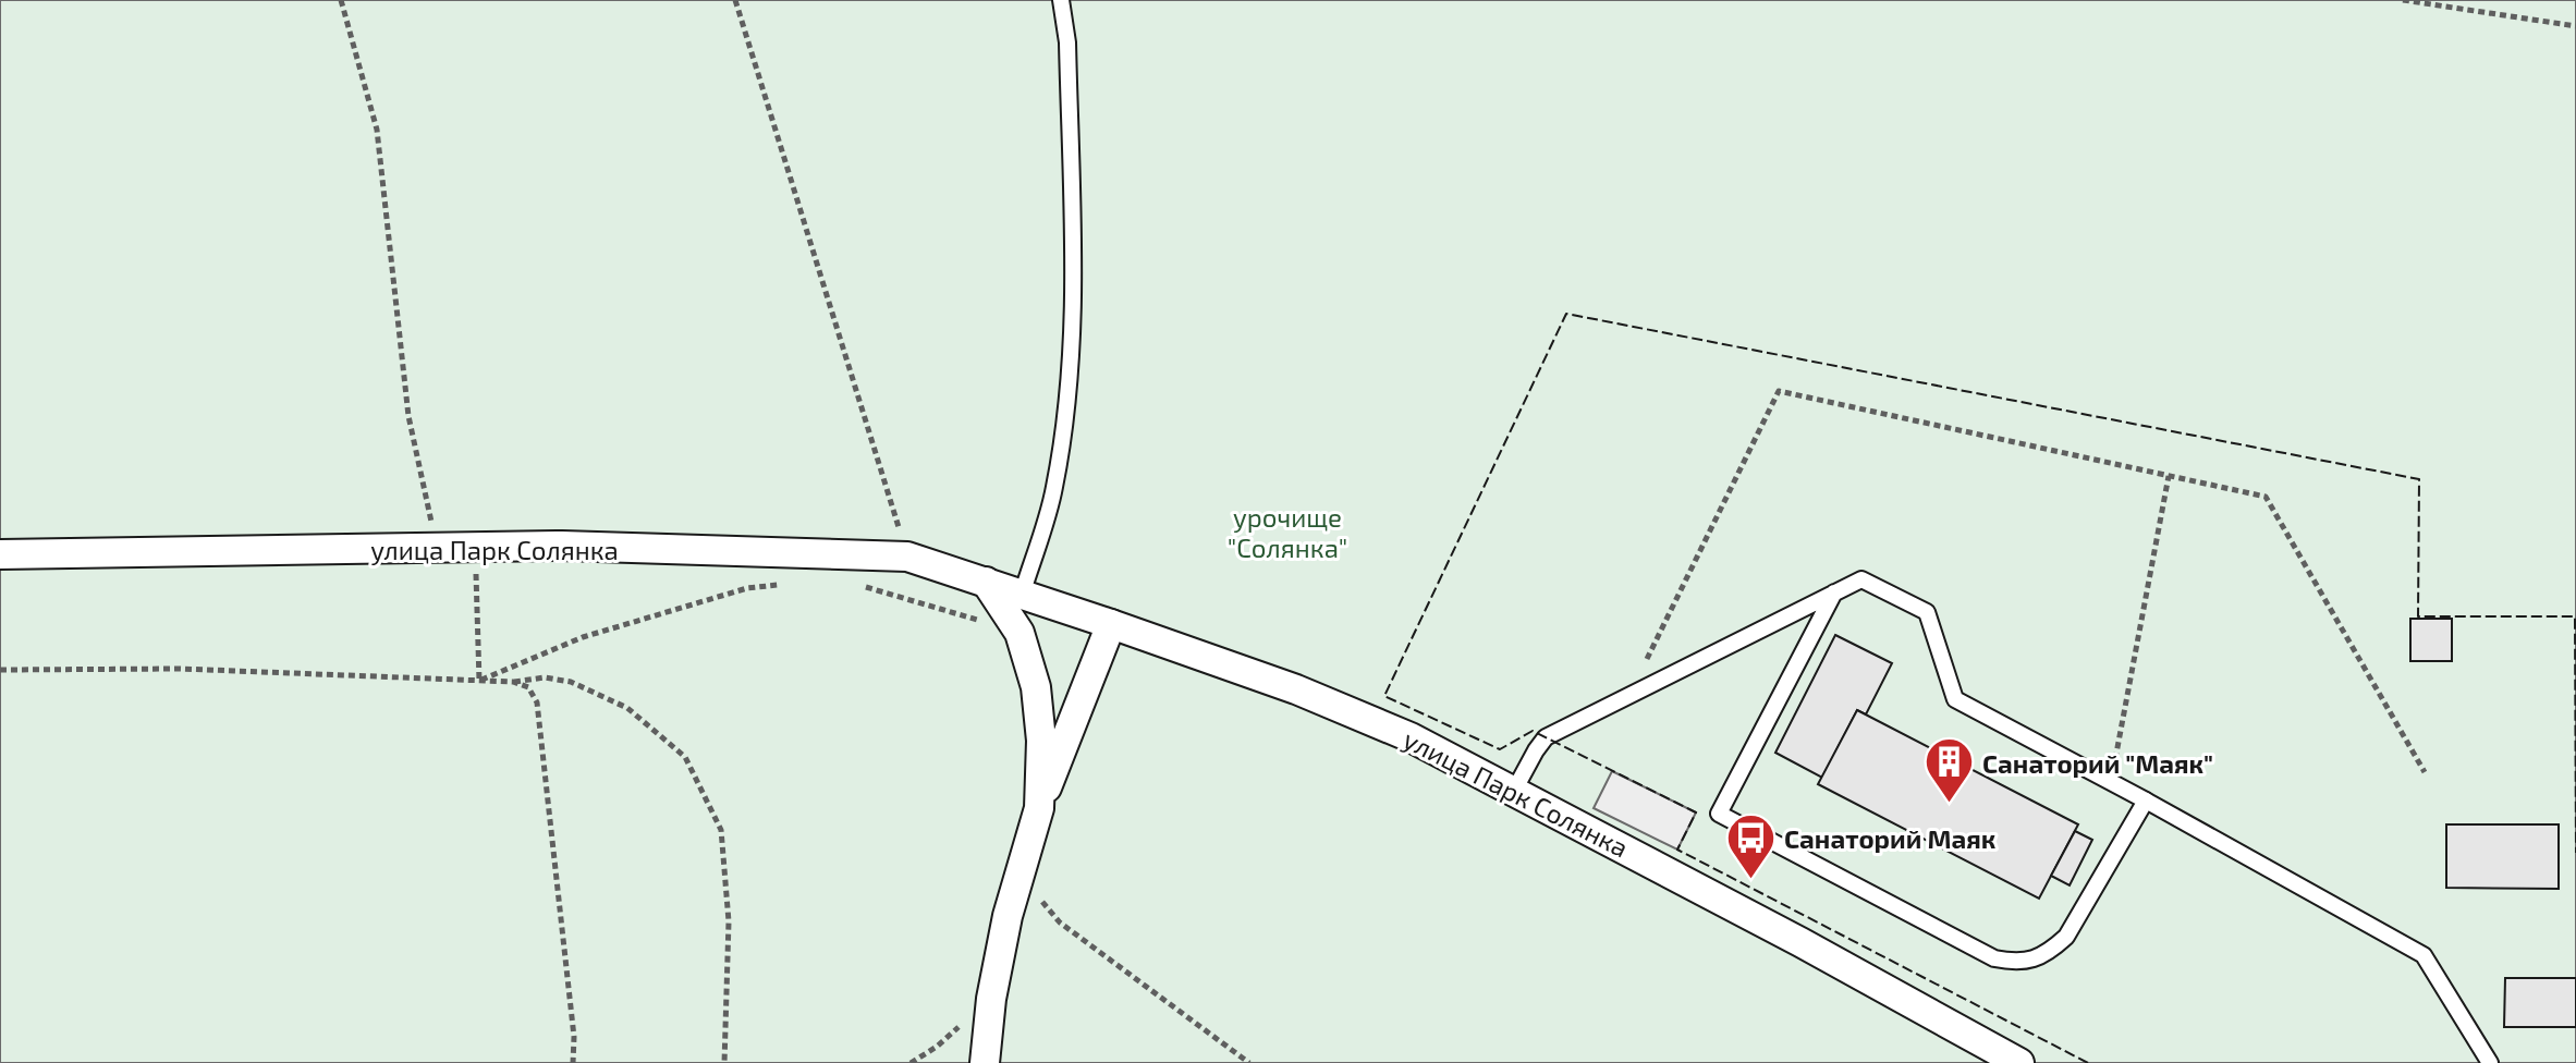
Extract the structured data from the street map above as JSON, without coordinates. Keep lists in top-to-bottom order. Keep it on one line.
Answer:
{"streets":{"street":["улица Парк Солянка"]},"parks":["урочище \"Солянка\""],"places":{"building":["Санаторий \"Маяк\""],"bus stop":["Санаторий Маяк"]}}
